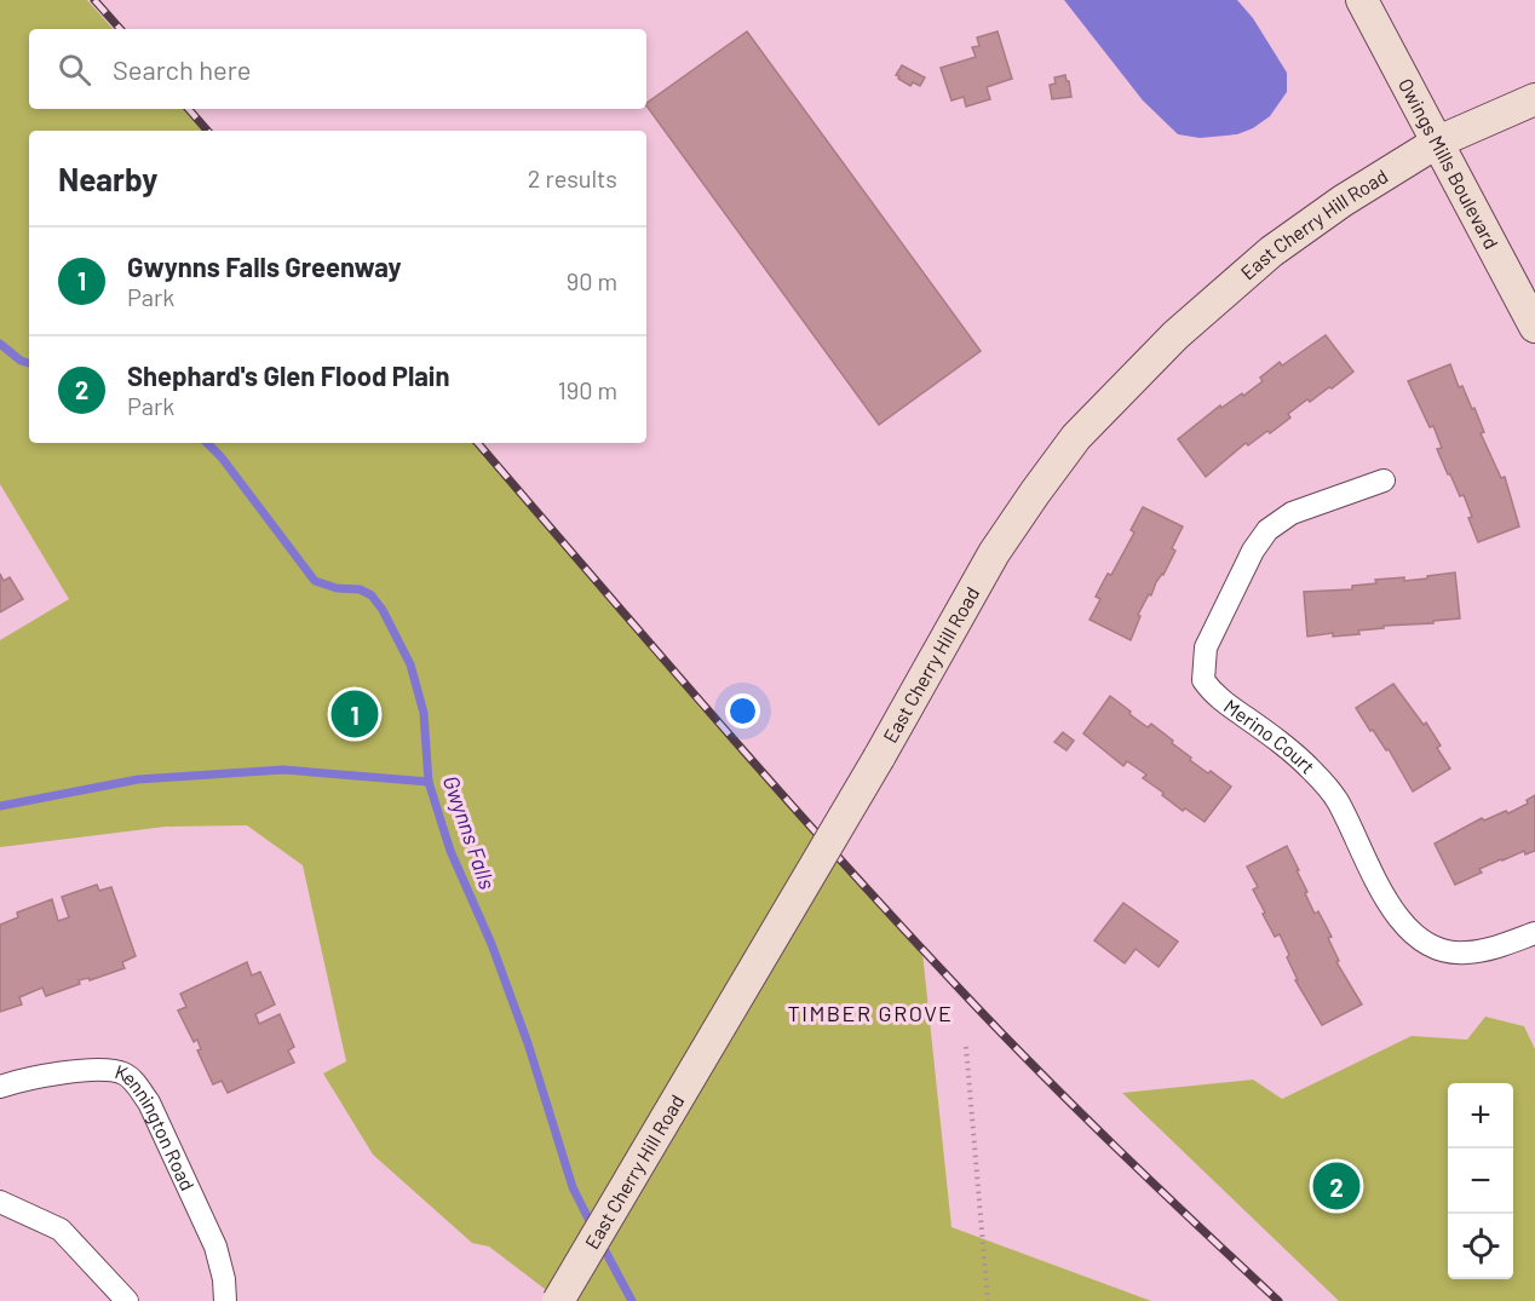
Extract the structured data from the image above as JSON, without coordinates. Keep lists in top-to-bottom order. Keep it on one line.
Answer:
{"streets":{"main road":["Owings Mills Boulevard","East Cherry Hill Road"],"street":["Merino Court","Kennington Road"]},"crossings":[["Owings Mills Boulevard","East Cherry Hill Road"]],"districts":["TIMBER GROVE"],"water":["Gwynns Falls"],"page":{"search":"Search here","heading":["Nearby","2 results"],"list":[{"mark":"1","name":"Gwynns Falls Greenway","note":"Park","value":"90 m"},{"mark":"2","name":"Shephard's Glen Flood Plain","note":"Park","value":"190 m"}],"pins":["1","2"],"map_buttons":["+","−"]}}
